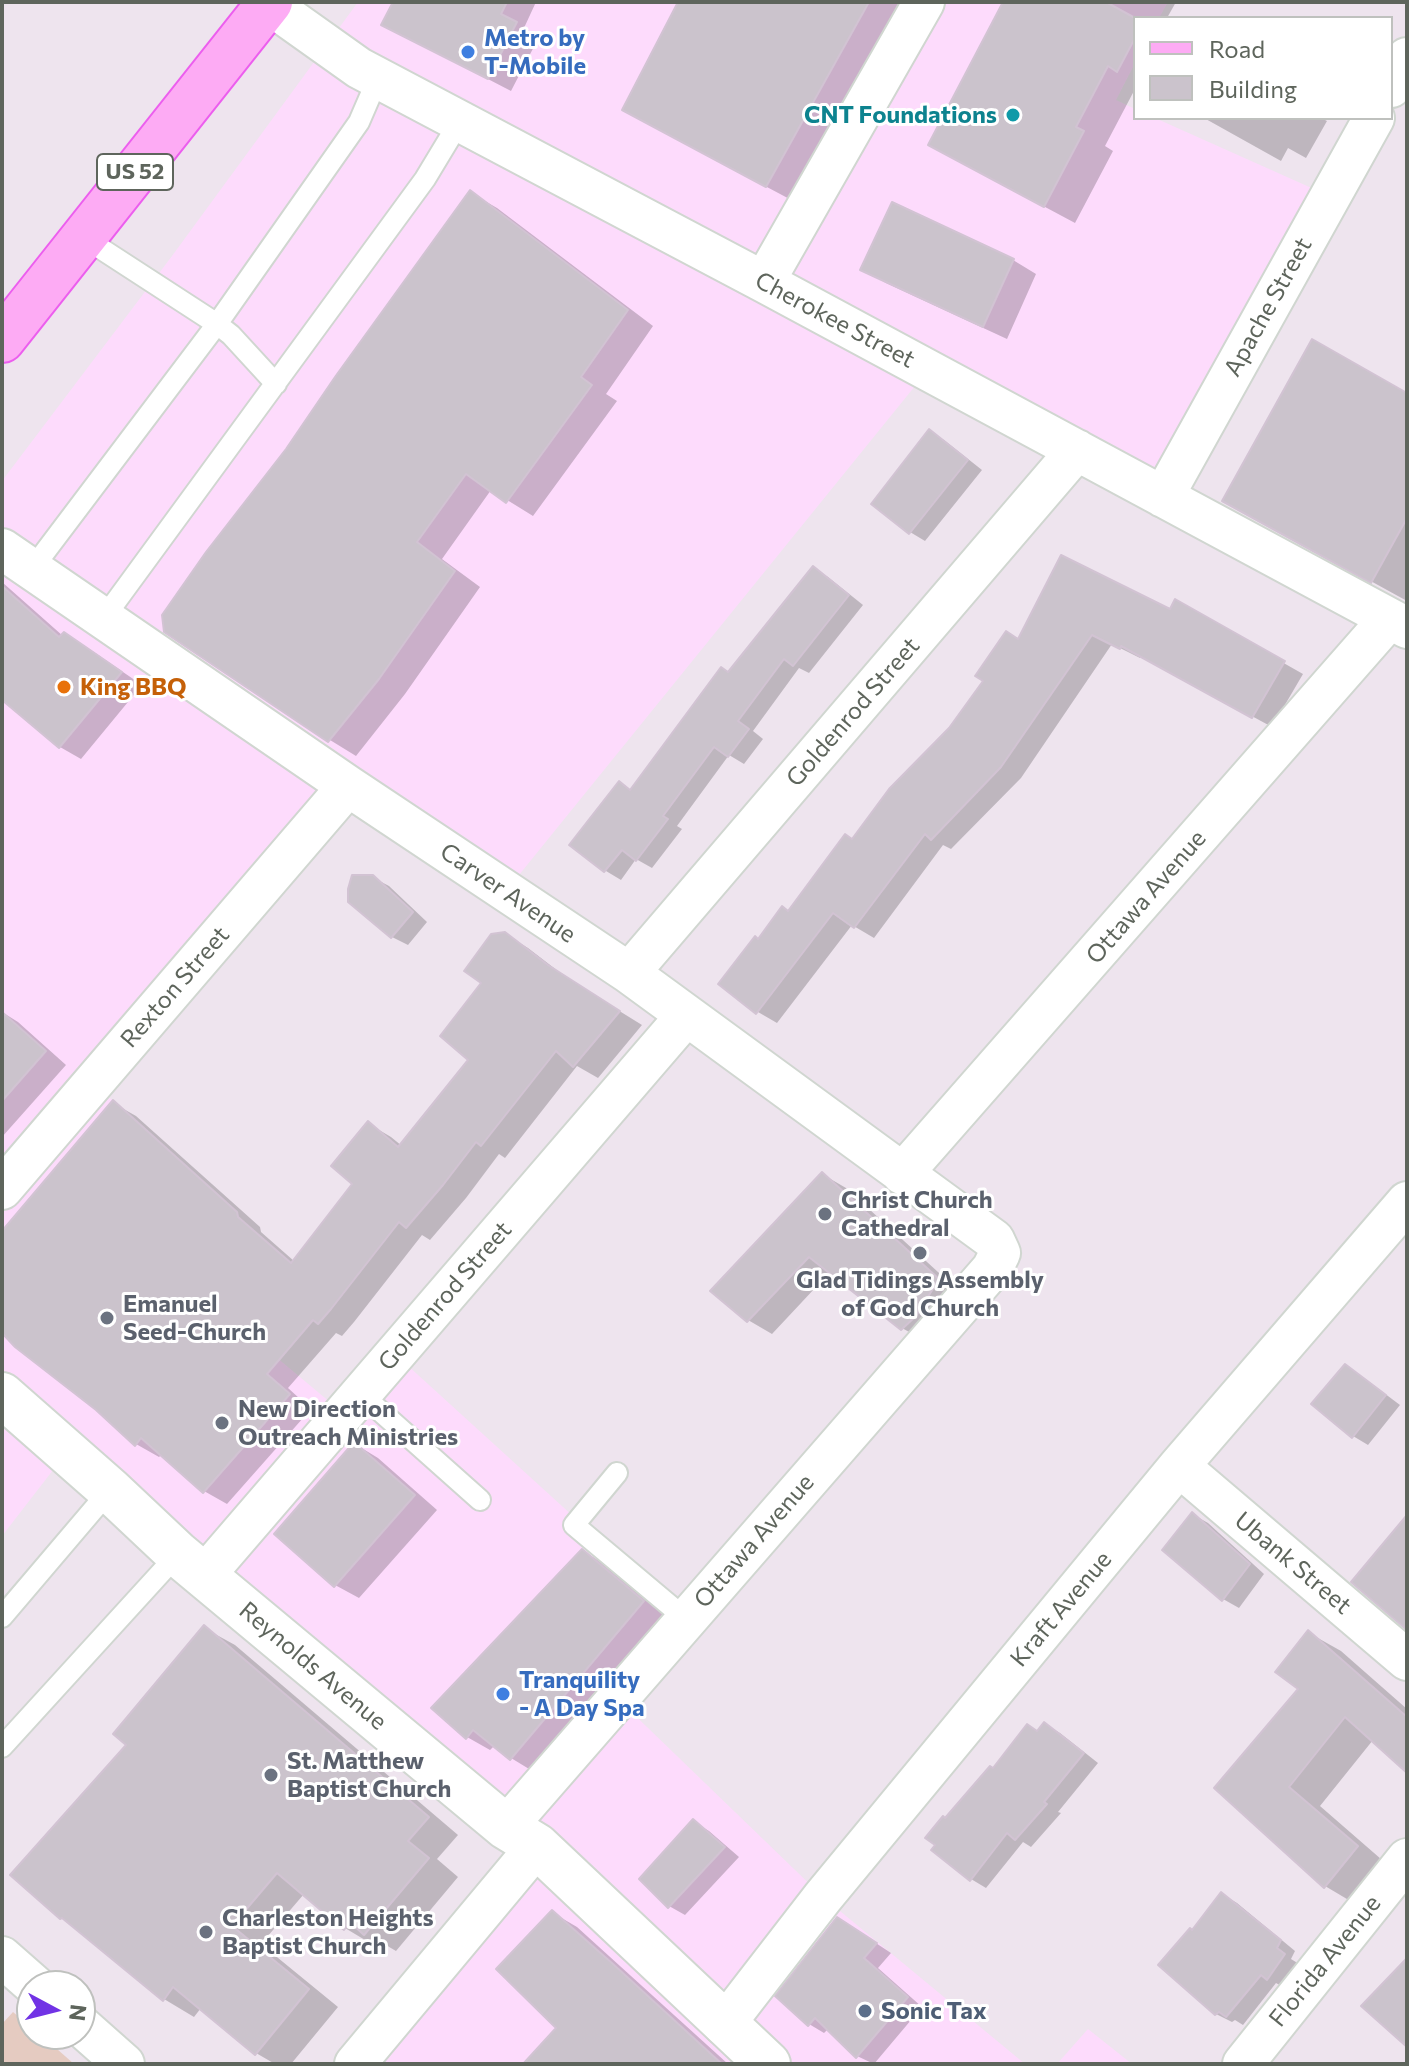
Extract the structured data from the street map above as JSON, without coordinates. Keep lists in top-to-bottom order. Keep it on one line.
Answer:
{"streets":{"main road":["US 52"],"street":["Apache Street","Cherokee Street","Goldenrod Street","Carver Avenue","Ottawa Avenue","Rexton Street","Ubank Street","Kraft Avenue","Reynolds Avenue","Florida Avenue"]},"crossings":[["US 52","Cherokee Street"],["Apache Street","Cherokee Street"],["Cherokee Street","Goldenrod Street"],["Cherokee Street","Ottawa Avenue"],["Goldenrod Street","Carver Avenue"],["Goldenrod Street","Reynolds Avenue"],["Carver Avenue","Ottawa Avenue"],["Carver Avenue","Rexton Street"],["Ottawa Avenue","Reynolds Avenue"],["Ubank Street","Kraft Avenue"],["Kraft Avenue","Reynolds Avenue"]],"places":["Metro by T-Mobile","CNT Foundations","King BBQ","Christ Church Cathedral","Glad Tidings Assembly of God Church","Emanuel Seed-Church","New Direction Outreach Ministries","Tranquility - A Day Spa","St. Matthew Baptist Church","Charleston Heights Baptist Church","Sonic Tax"],"legend":["Road","Building"],"north":"right"}
